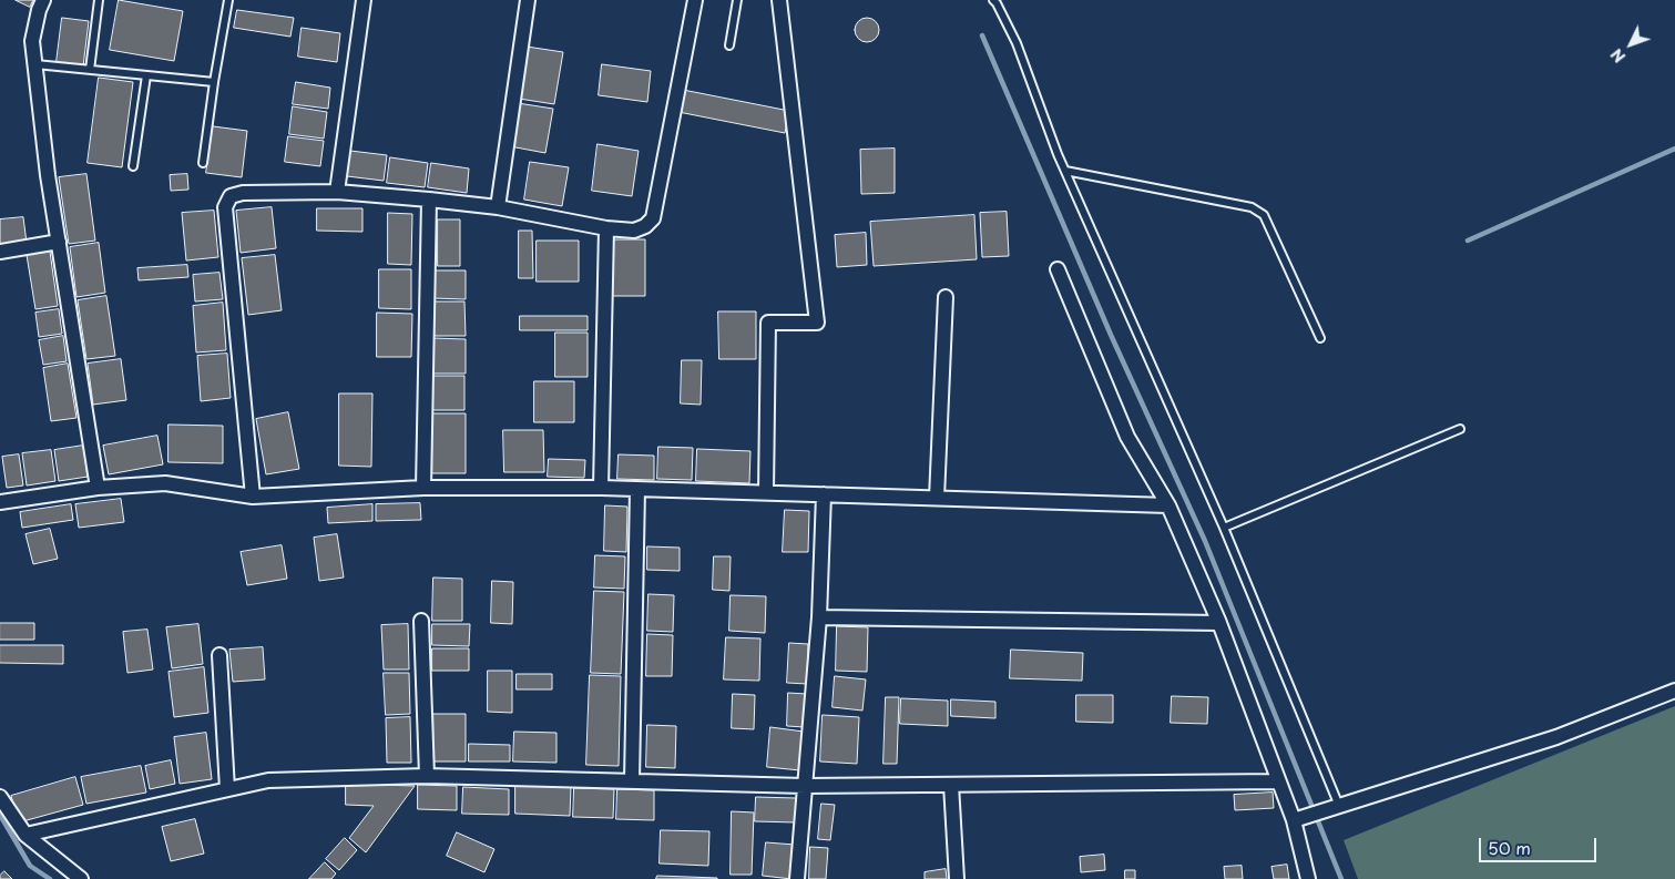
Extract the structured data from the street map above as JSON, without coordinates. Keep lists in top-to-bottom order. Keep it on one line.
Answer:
{"scale_bar":"50 m","north":"bottom left"}
